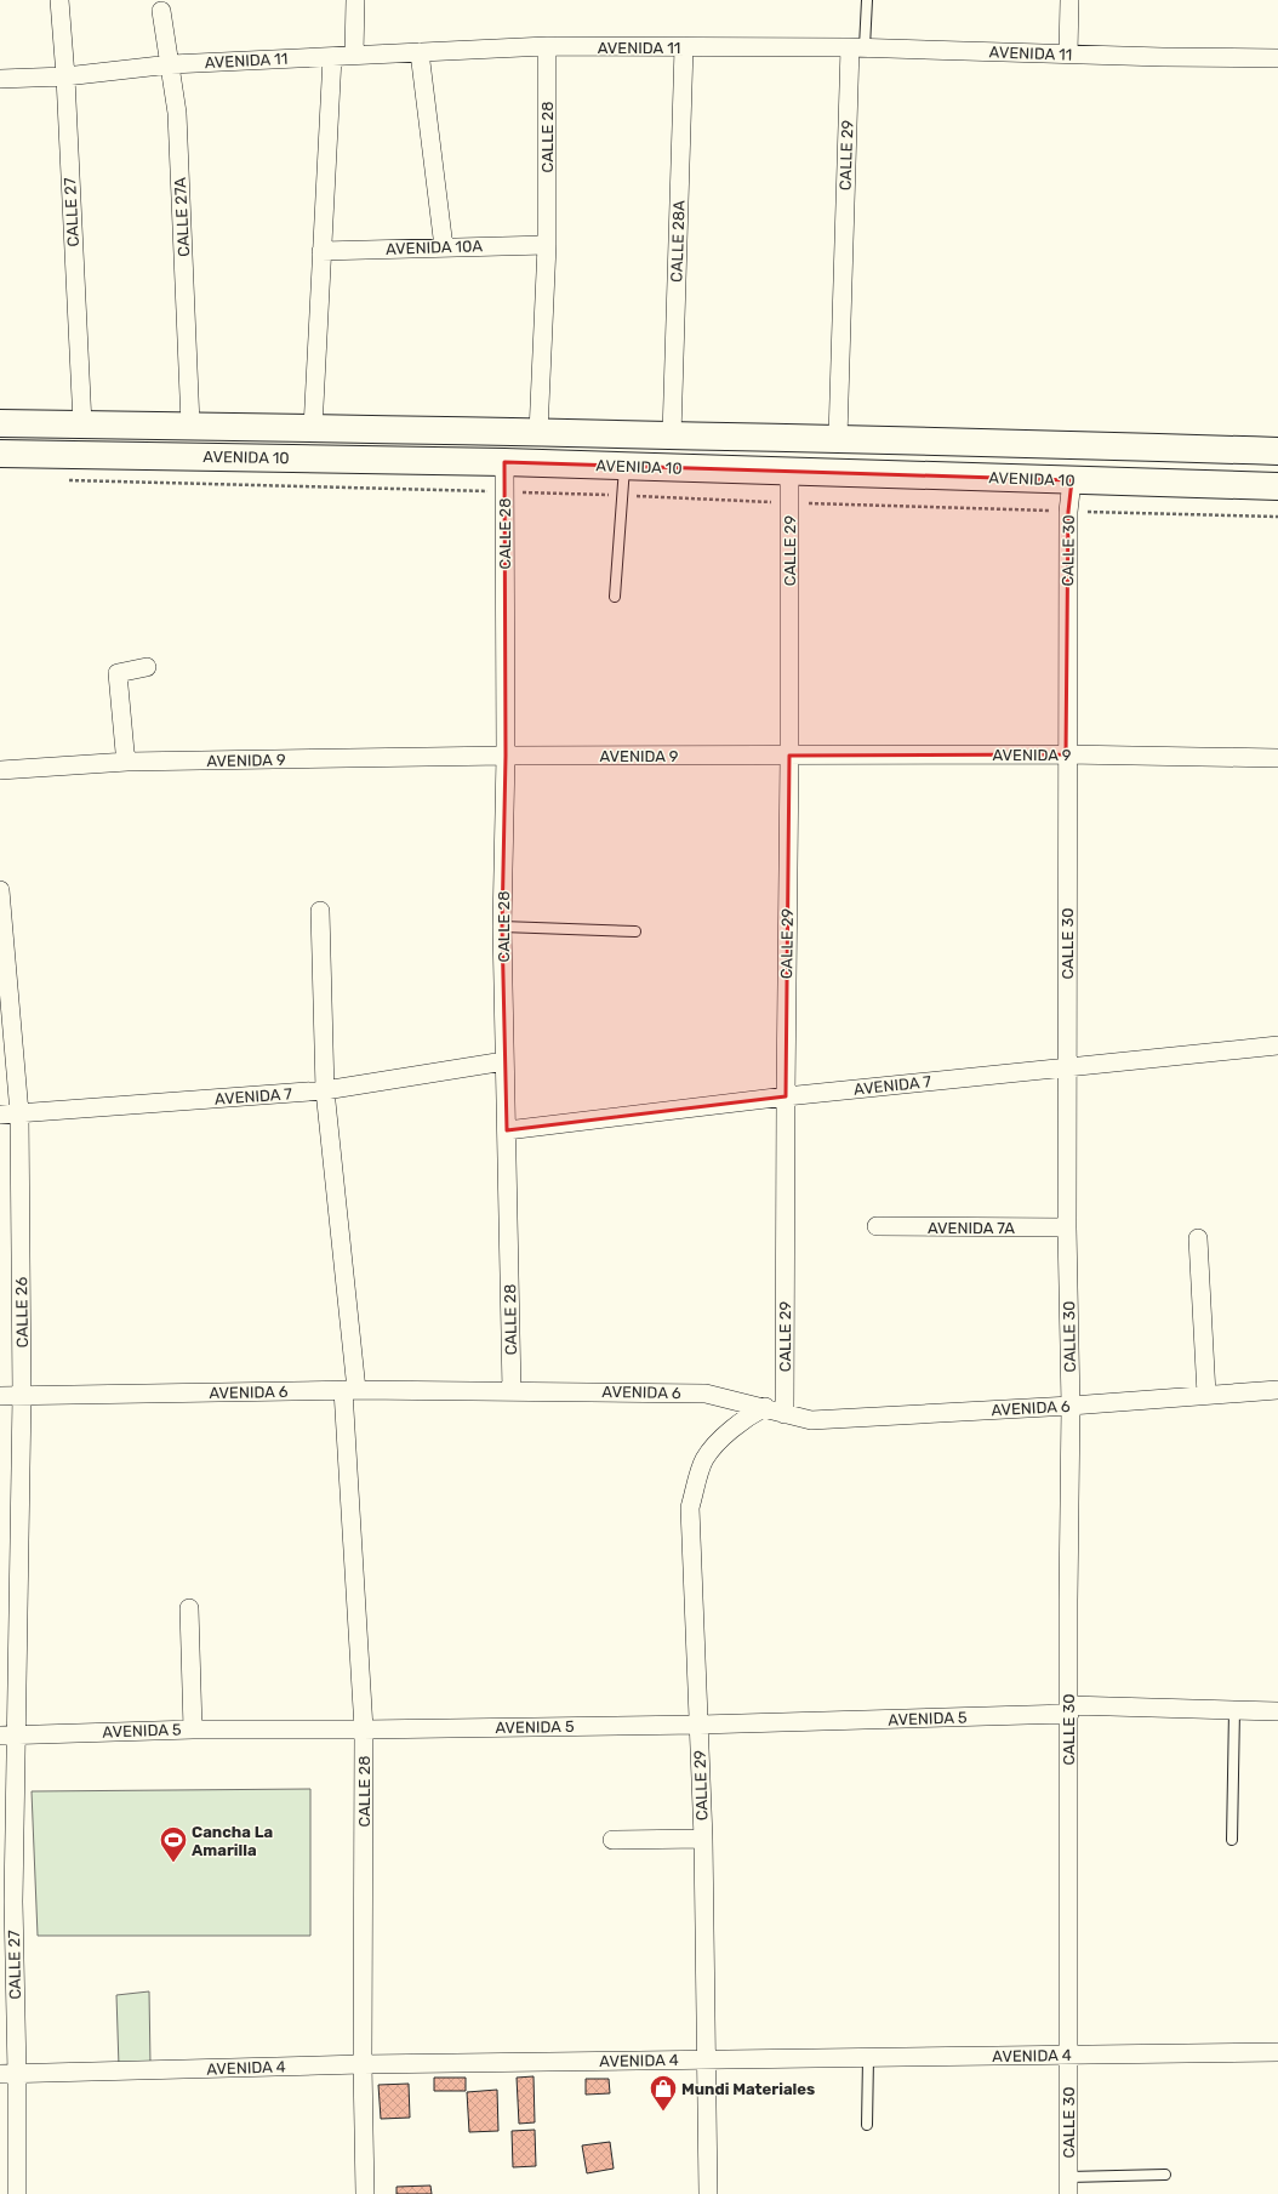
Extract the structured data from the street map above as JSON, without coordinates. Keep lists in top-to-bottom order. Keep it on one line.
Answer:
{"streets":{"main road":["AVENIDA 10"],"street":["AVENIDA 11","CALLE 28","CALLE 29","CALLE 27","CALLE 27A","CALLE 28A","AVENIDA 10A","CALLE 30","AVENIDA 9","AVENIDA 7","AVENIDA 7A","CALLE 26","AVENIDA 6","AVENIDA 5","AVENIDA 4"]},"crossings":[["AVENIDA 11","CALLE 28"],["AVENIDA 11","CALLE 29"],["AVENIDA 11","CALLE 27"],["AVENIDA 11","CALLE 27A"],["AVENIDA 11","CALLE 28A"],["CALLE 28","AVENIDA 10A"],["CALLE 28","AVENIDA 10"],["CALLE 28","AVENIDA 9"],["CALLE 28","AVENIDA 7"],["CALLE 28","AVENIDA 6"],["CALLE 28","AVENIDA 5"],["CALLE 28","AVENIDA 4"],["CALLE 29","AVENIDA 10"],["CALLE 29","AVENIDA 9"],["CALLE 29","AVENIDA 7"],["CALLE 29","AVENIDA 6"],["CALLE 29","AVENIDA 5"],["CALLE 29","AVENIDA 4"],["CALLE 27","AVENIDA 10"],["CALLE 27","CALLE 26"],["CALLE 27","AVENIDA 5"],["CALLE 27","AVENIDA 4"],["CALLE 27A","AVENIDA 10"],["CALLE 28A","AVENIDA 10"],["AVENIDA 10","CALLE 30"],["CALLE 30","AVENIDA 9"],["CALLE 30","AVENIDA 7"],["CALLE 30","AVENIDA 7A"],["CALLE 30","AVENIDA 6"],["CALLE 30","AVENIDA 5"],["CALLE 30","AVENIDA 4"],["AVENIDA 7","CALLE 26"],["CALLE 26","AVENIDA 6"],["CALLE 26","AVENIDA 5"]],"places":{"sports":["Cancha La Amarilla"],"shop":["Mundi Materiales"]}}
